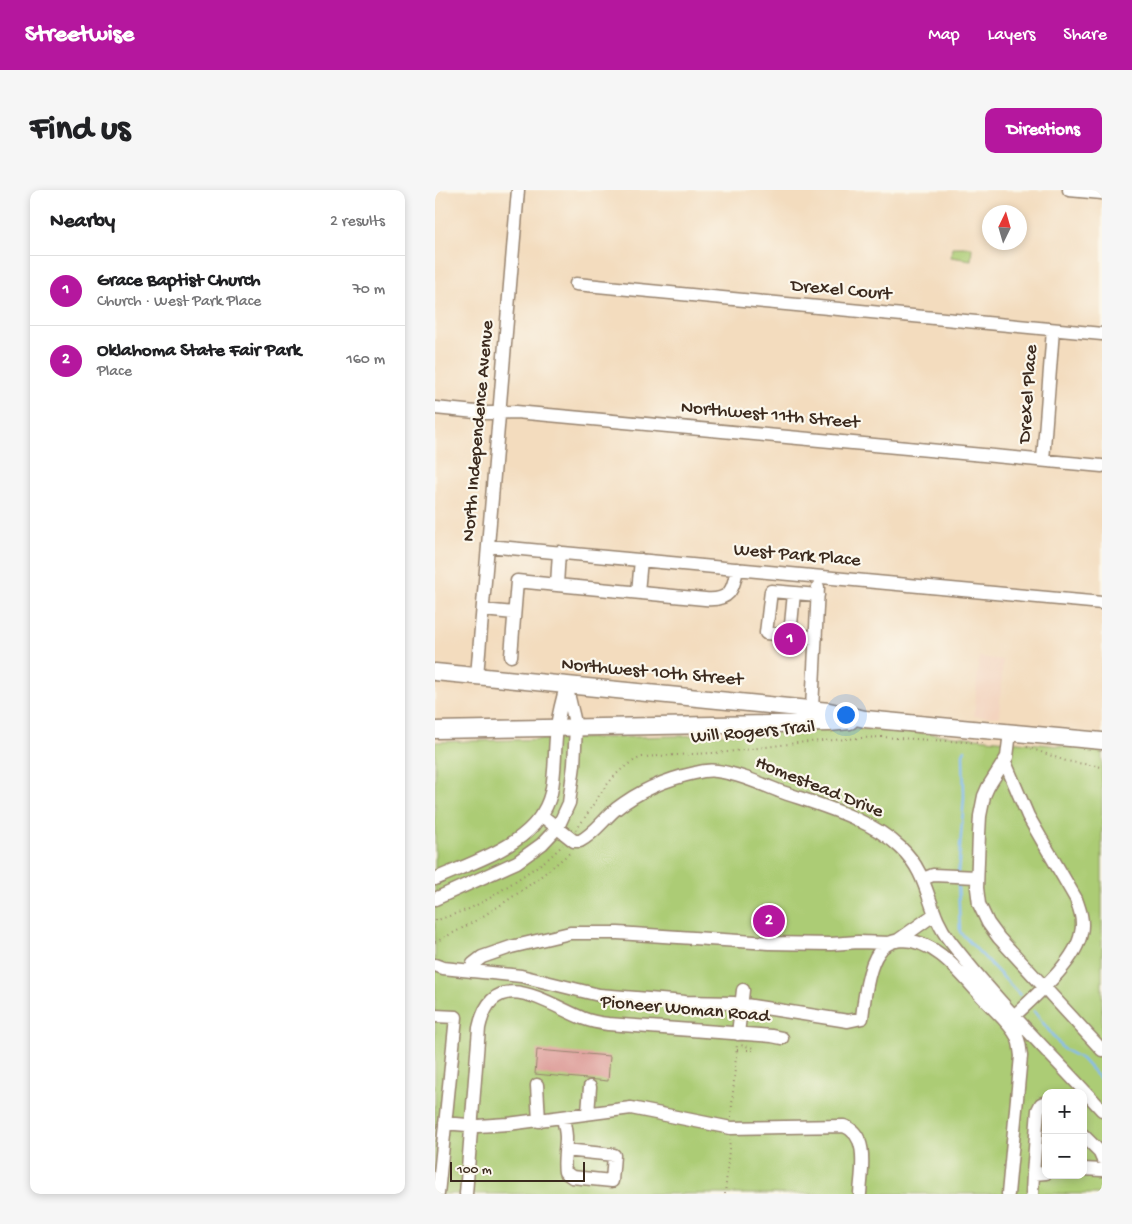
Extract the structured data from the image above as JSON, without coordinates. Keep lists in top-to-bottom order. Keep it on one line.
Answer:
{"streets":{"main road":["Northwest 10th Street"],"street":["Drexel Court","Drexel Place","Northwest 11th Street","North Independence Avenue","West Park Place","Homestead Drive","Pioneer Woman Road"],"path":["Will Rogers Trail"]},"crossings":[["Drexel Court","Drexel Place"],["Drexel Place","Northwest 11th Street"],["Northwest 11th Street","North Independence Avenue"],["North Independence Avenue","West Park Place"],["North Independence Avenue","Northwest 10th Street"],["Will Rogers Trail","Homestead Drive"]],"scale_bar":"100 m","north":"top","page":{"header":"Streetwise","nav":["Map","Layers","Share"],"buttons":"Directions","title":"Find us","heading":["Nearby","2 results"],"list":[{"mark":"1","name":"Grace Baptist Church","note":"Church · West Park Place","value":"70 m"},{"mark":"2","name":"Oklahoma State Fair Park","note":"Place","value":"160 m"}],"pins":["1","2"],"map_buttons":["+","−"],"scale":"100 m"}}
